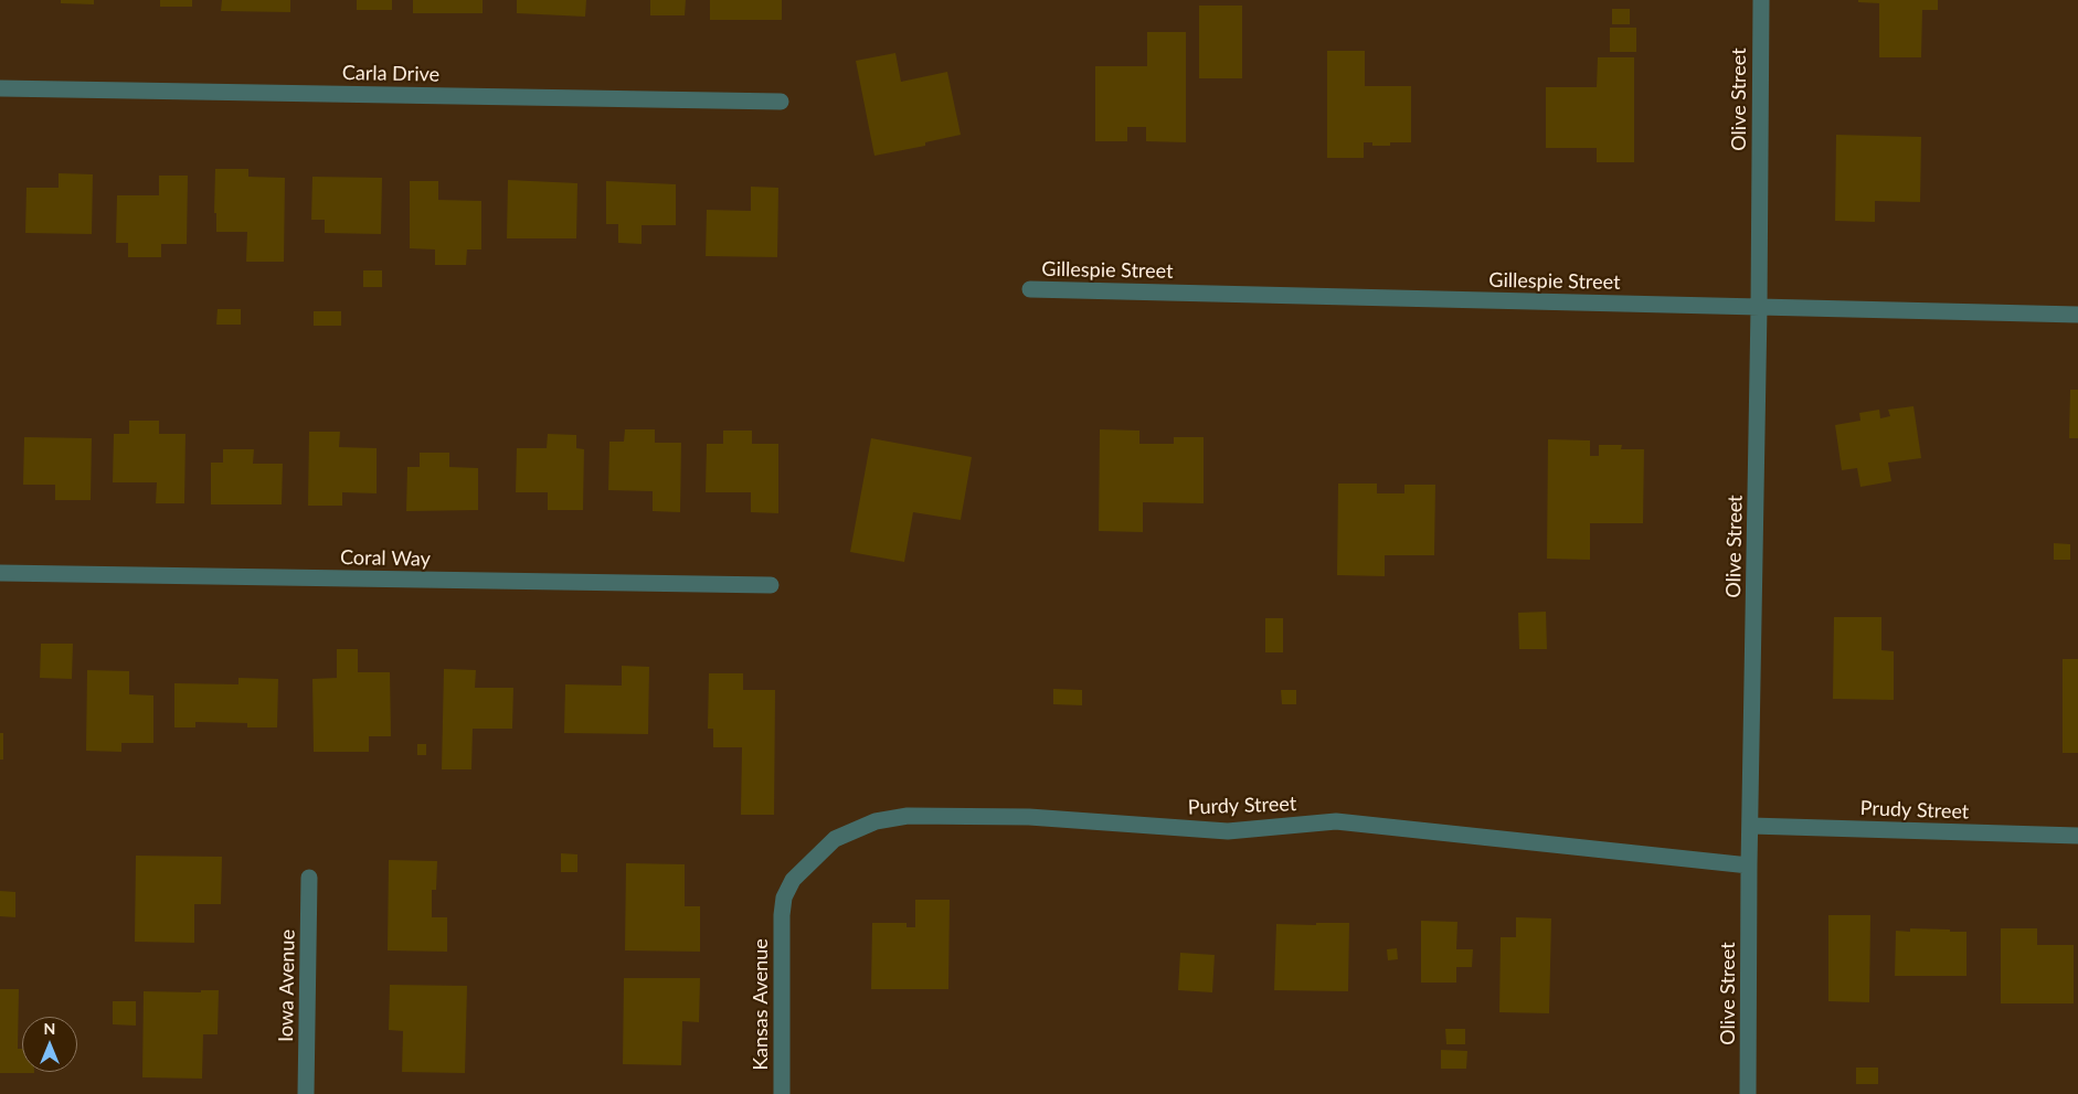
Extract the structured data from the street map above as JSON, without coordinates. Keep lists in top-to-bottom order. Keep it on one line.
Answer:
{"streets":{"street":["Carla Drive","Olive Street","Gillespie Street","Coral Way","Purdy Street","Prudy Street","Iowa Avenue","Kansas Avenue"]},"crossings":[["Olive Street","Gillespie Street"],["Olive Street","Purdy Street"],["Olive Street","Prudy Street"],["Purdy Street","Kansas Avenue"]],"north":"top"}
